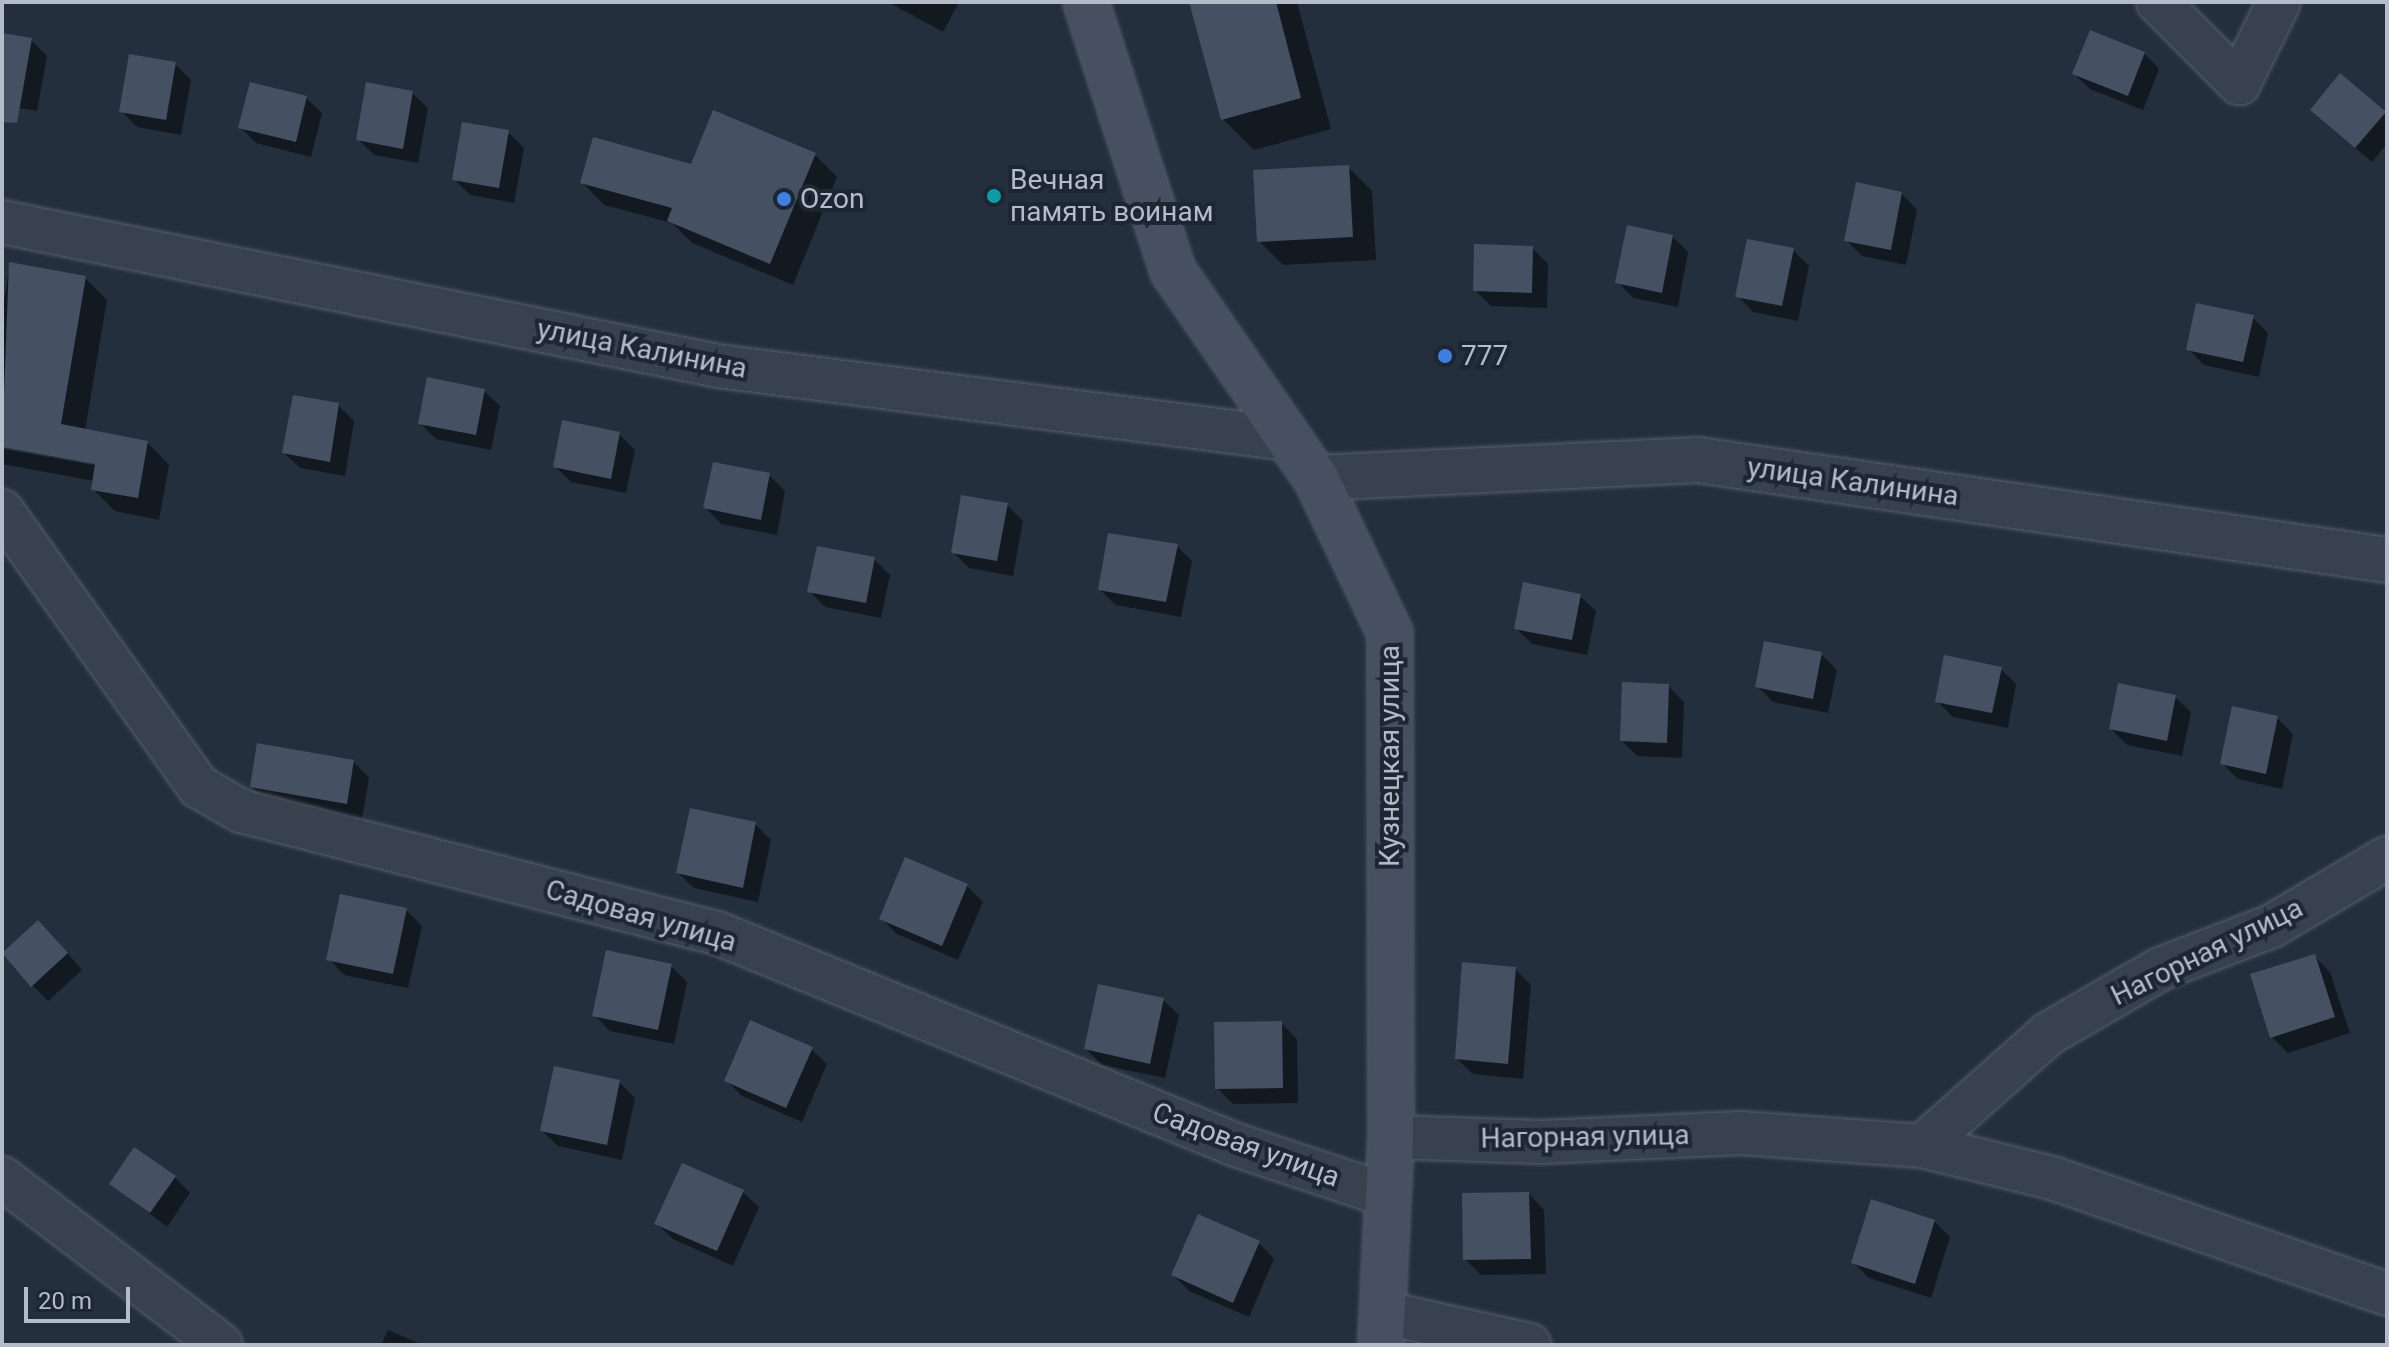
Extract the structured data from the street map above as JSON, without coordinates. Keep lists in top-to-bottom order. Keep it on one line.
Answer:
{"streets":{"main road":["Кузнецкая улица"],"street":["улица Калинина","Садовая улица","Нагорная улица"]},"crossings":[["улица Калинина","Кузнецкая улица"],["Кузнецкая улица","Садовая улица"],["Кузнецкая улица","Нагорная улица"]],"places":["Вечная память воинам","Ozon","777"],"scale_bar":"20 m"}
